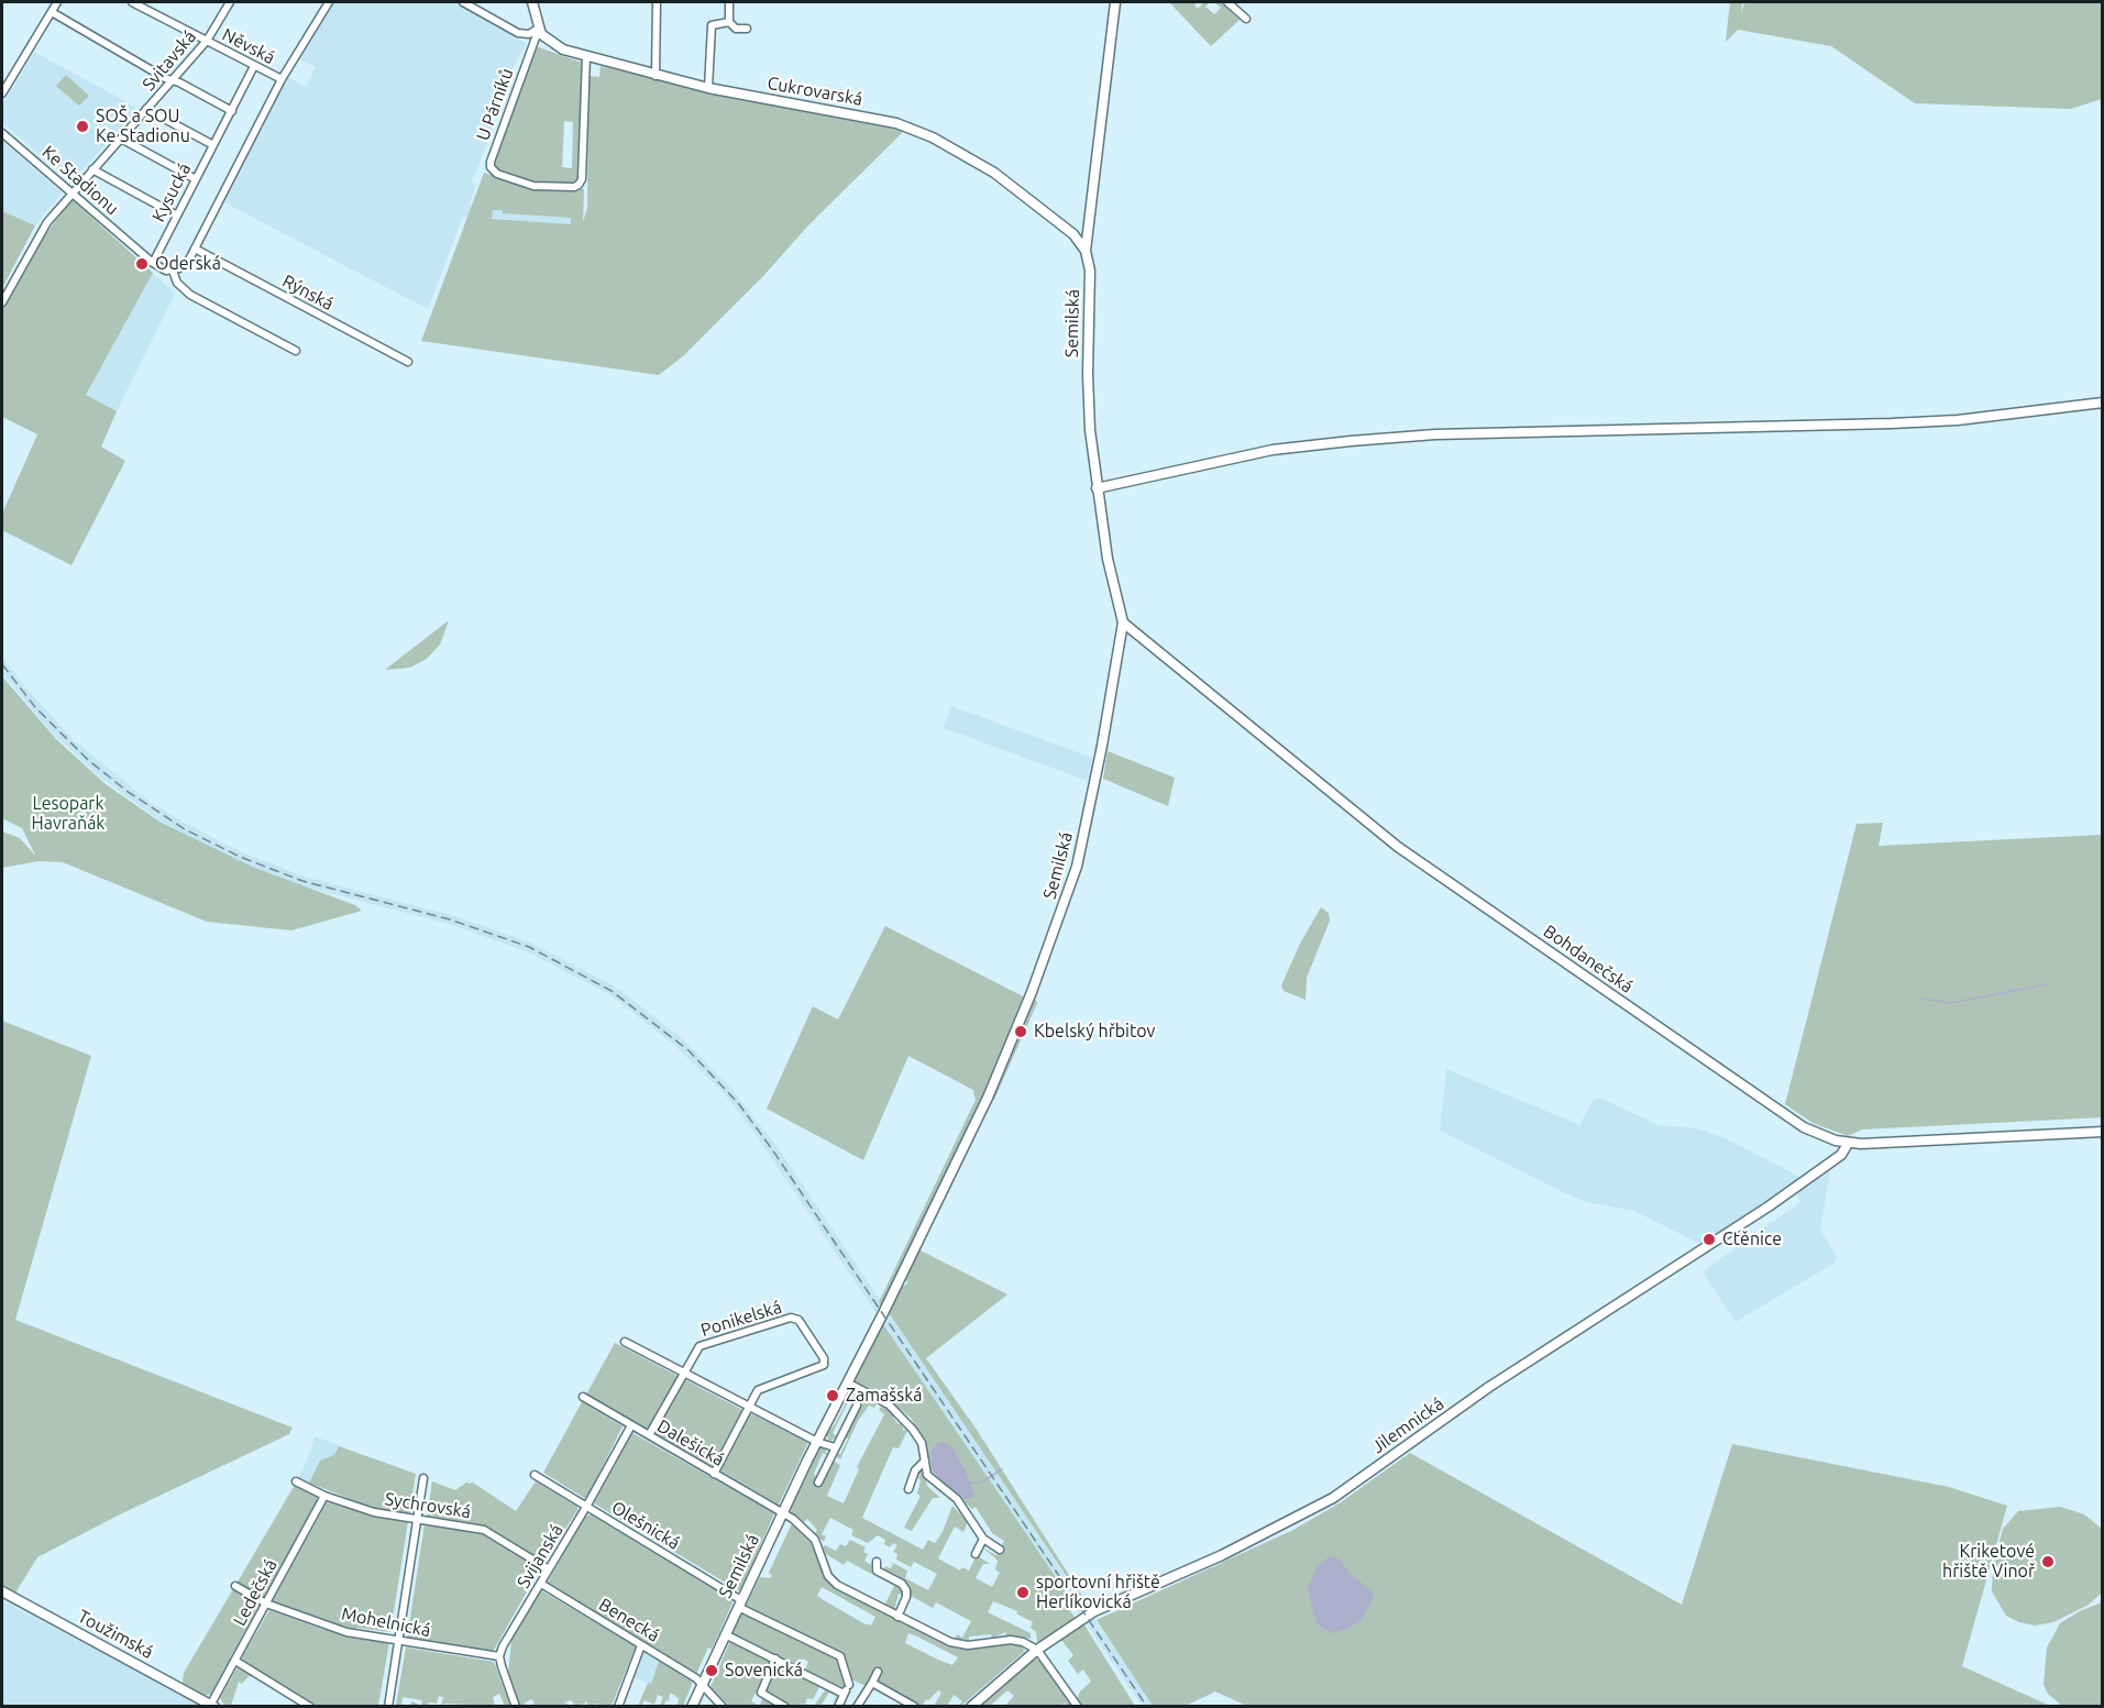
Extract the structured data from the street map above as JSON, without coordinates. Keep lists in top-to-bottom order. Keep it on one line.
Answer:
{"streets":{"street":["Něvská","Svitavská","Cukrovarská","U Párníků","Ke Stadionu","Kysucká","Rýnská","Semilská","Bohdanečská","Ponikelská","Jilemnická","Dalešická","Sychrovská","Olešnická","Svijanská","Ledečská","Benecká","Mohelnická","Toužimská"]},"crossings":[["Něvská","Svitavská"],["Něvská","Kysucká"],["Svitavská","Ke Stadionu"],["Cukrovarská","U Párníků"],["Cukrovarská","Semilská"],["Ke Stadionu","Kysucká"],["Semilská","Bohdanečská"],["Semilská","Dalešická"],["Semilská","Olešnická"],["Semilská","Benecká"],["Bohdanečská","Jilemnická"],["Jilemnická","Dalešická"],["Dalešická","Svijanská"],["Sychrovská","Svijanská"],["Sychrovská","Ledečská"],["Olešnická","Svijanská"],["Svijanská","Benecká"],["Svijanská","Mohelnická"],["Ledečská","Mohelnická"],["Ledečská","Toužimská"]],"parks":["Lesopark Havraňák"],"places":["SOŠ a SOU Ke Stadionu","Oderská","Kbelský hřbitov","Ctěnice","Zamašská","Kriketové hřiště Vinoř","sportovní hřiště Herlíkovická","Sovenická"]}
